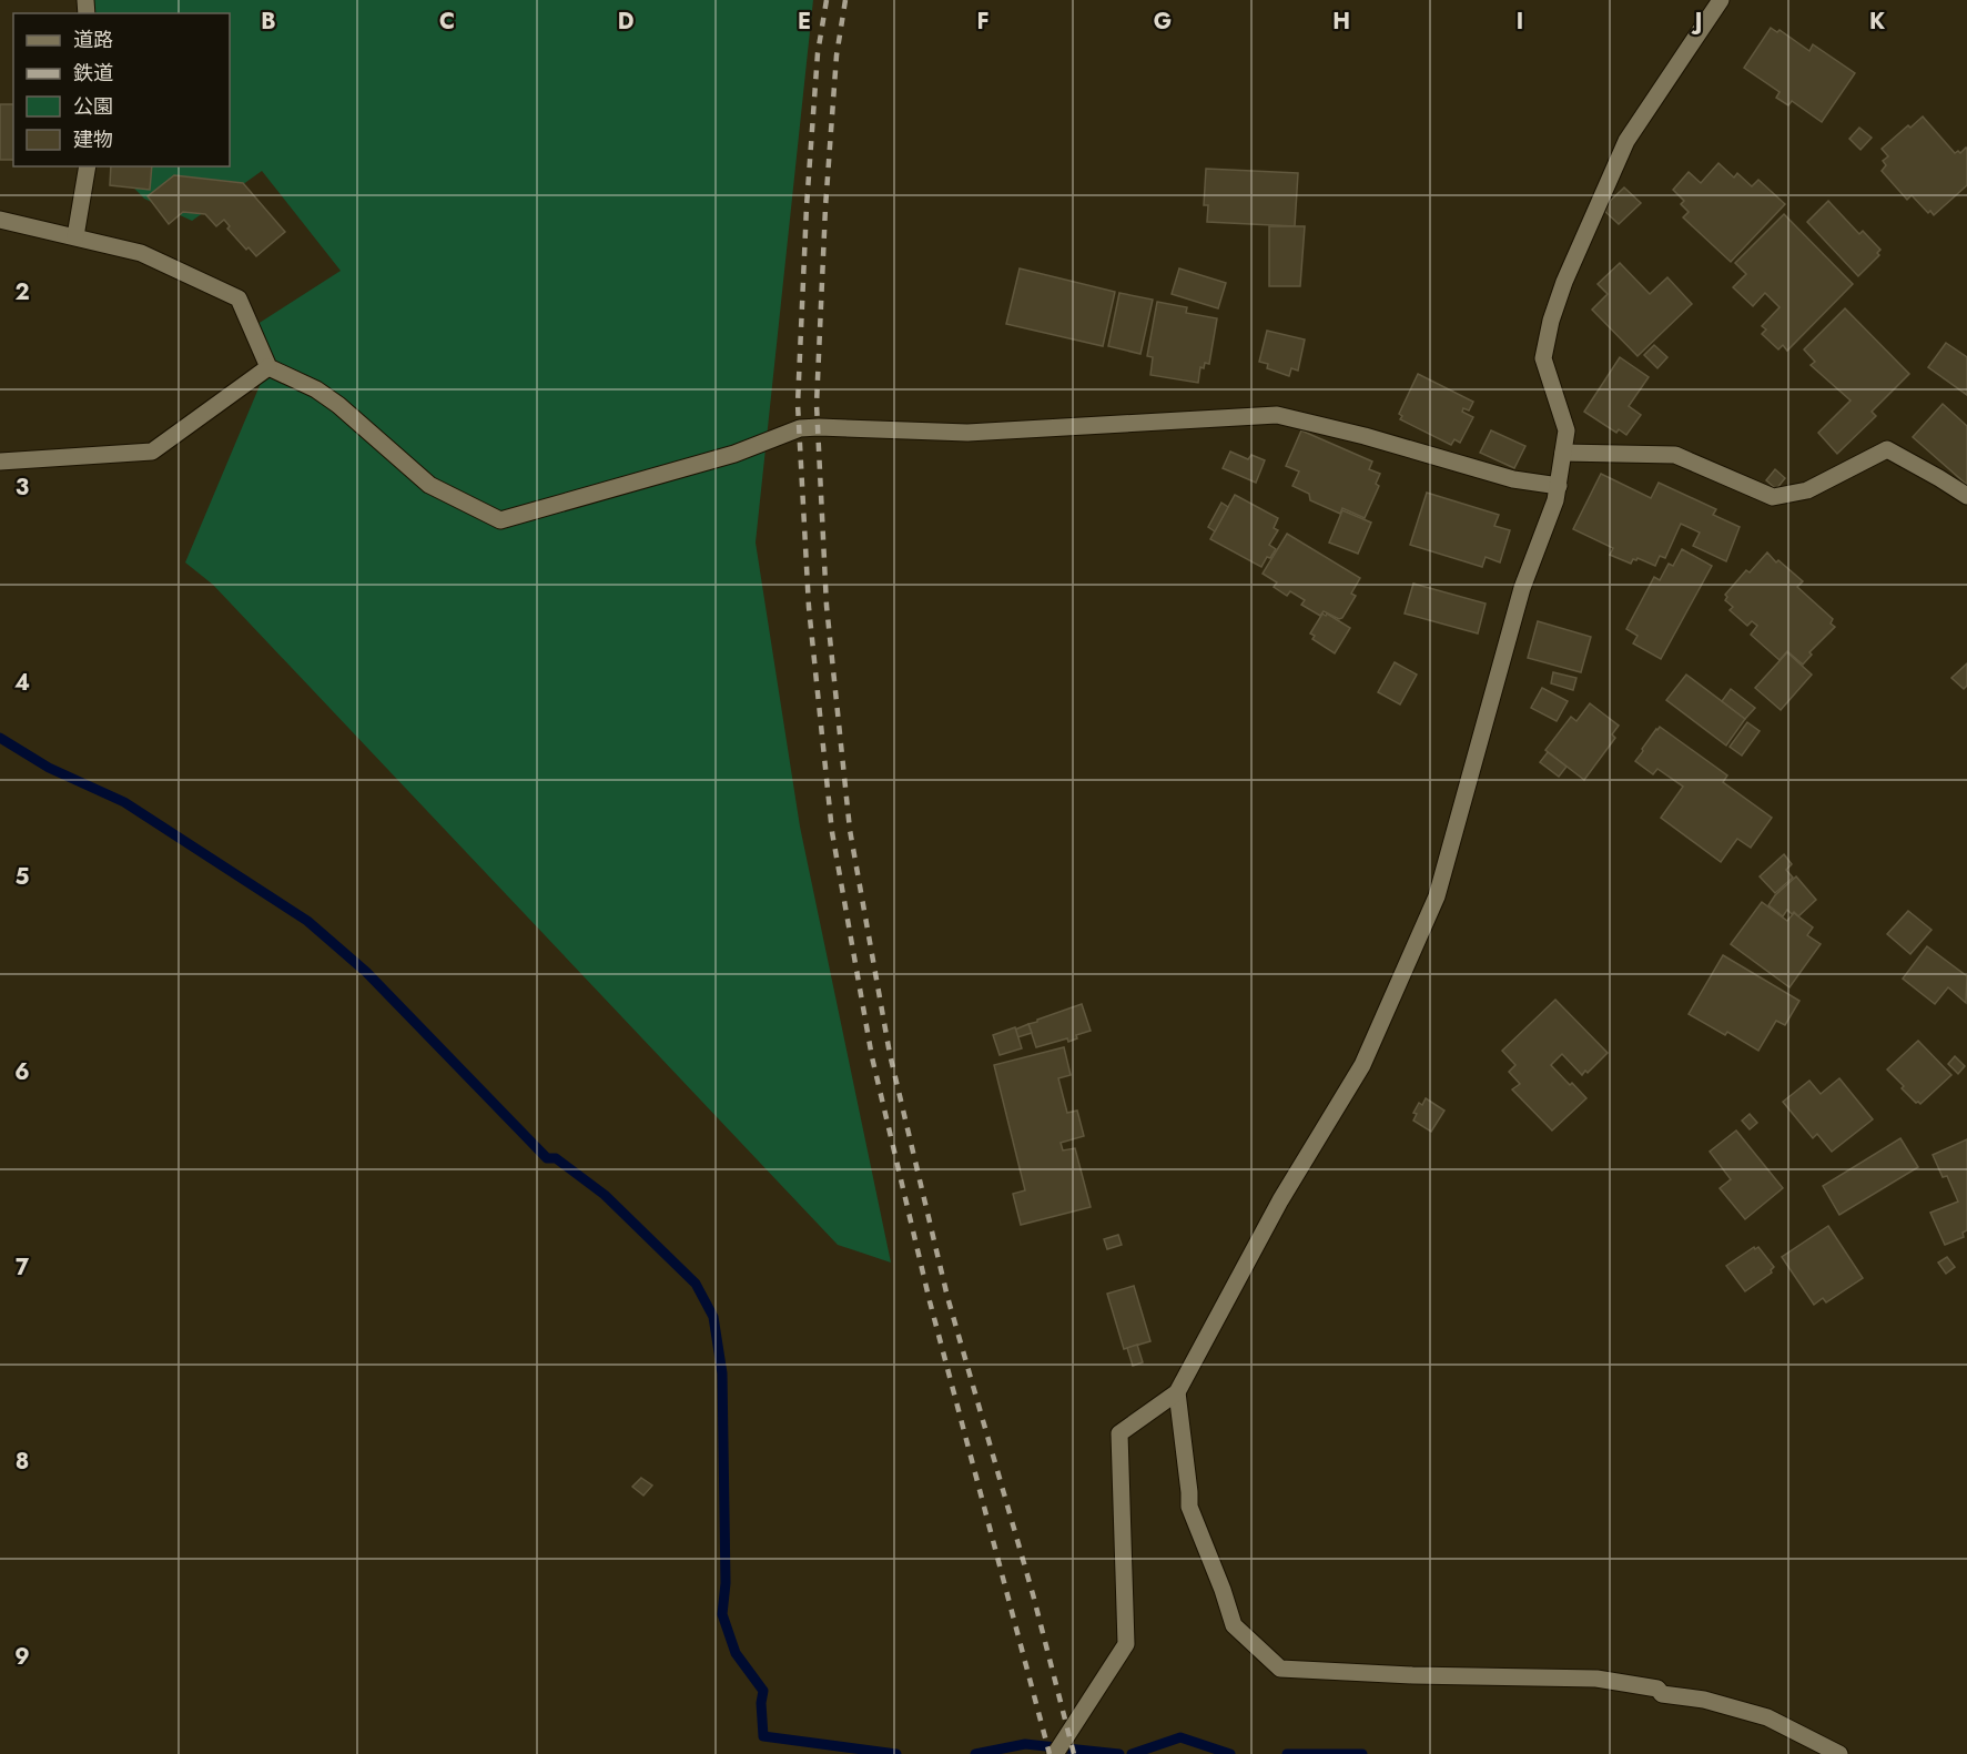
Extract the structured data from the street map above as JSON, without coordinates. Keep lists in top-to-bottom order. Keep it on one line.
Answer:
{"legend":["道路","鉄道","公園","建物"],"grid":{"columns":["B","C","D","E","F","G","H","I","J","K"],"rows":["2","3","4","5","6","7","8","9"]}}
